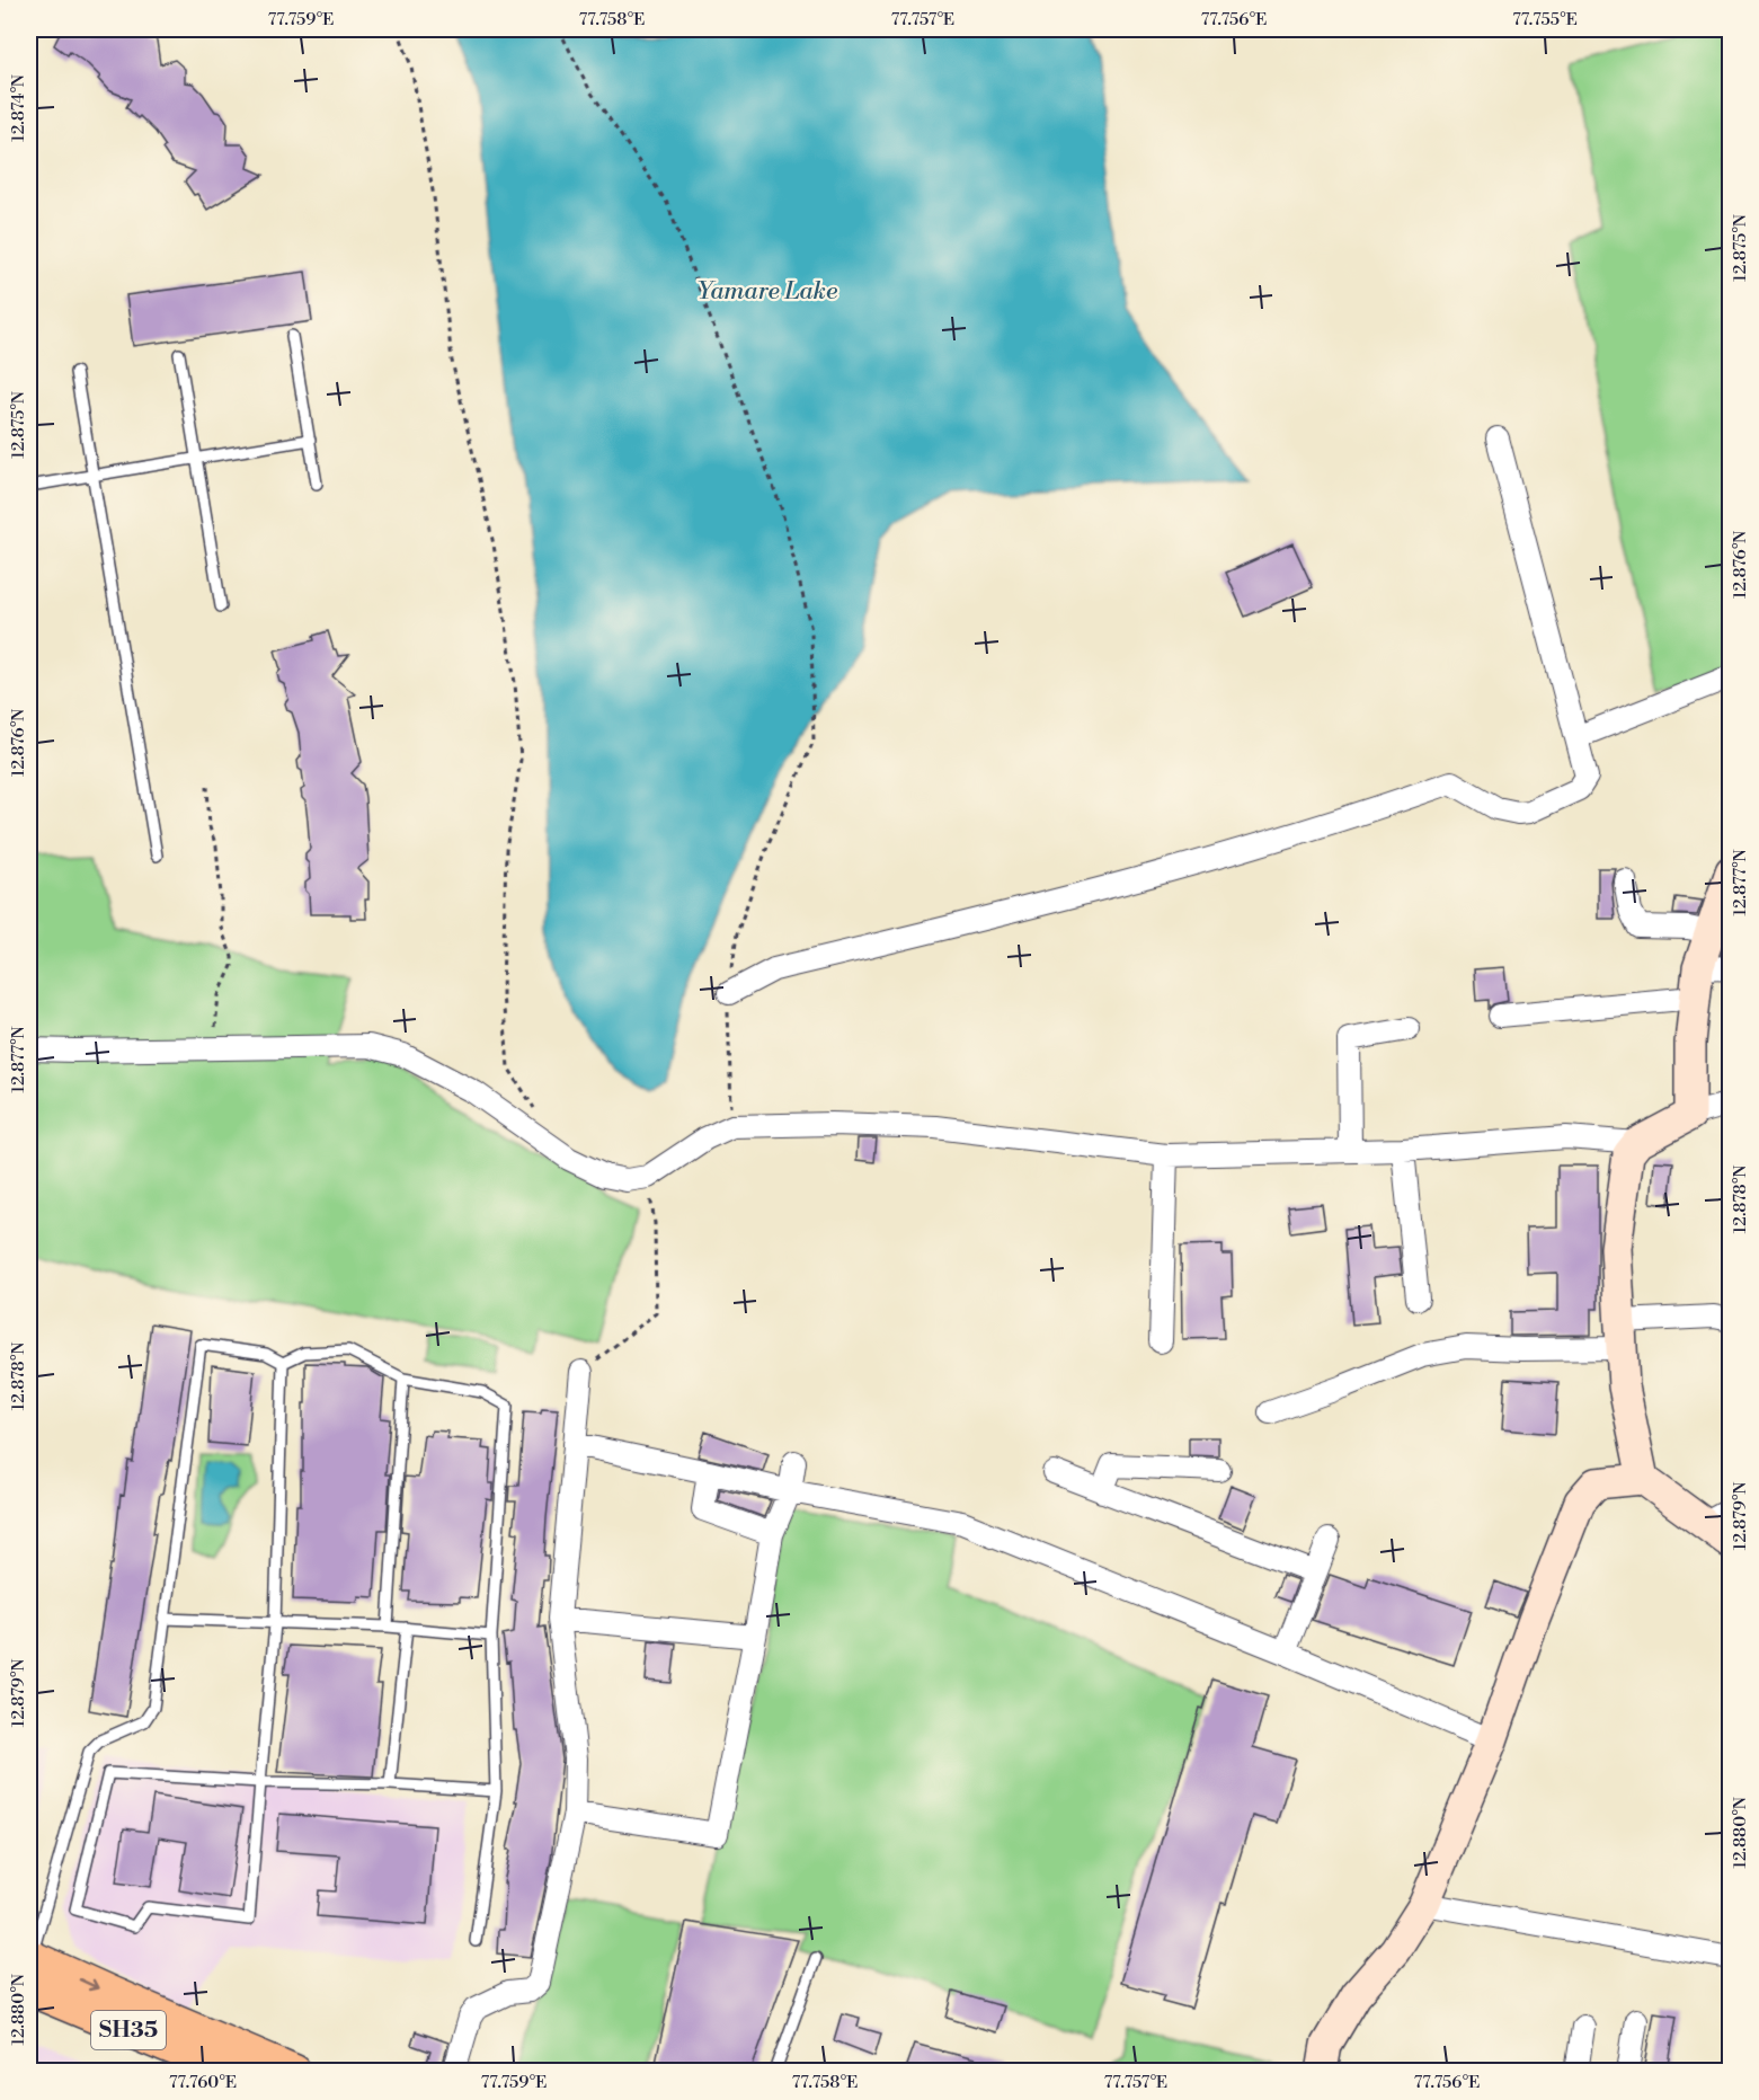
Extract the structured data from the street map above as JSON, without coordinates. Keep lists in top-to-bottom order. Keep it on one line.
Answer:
{"streets":{"main road":["SH35"]},"water":["Yamare Lake"],"coordinates":["77.759°E","77.758°E","77.757°E","77.756°E","77.755°E","12.874°N","12.875°N","12.876°N","12.877°N","12.878°N","12.879°N","12.880°N","77.760°E"]}
